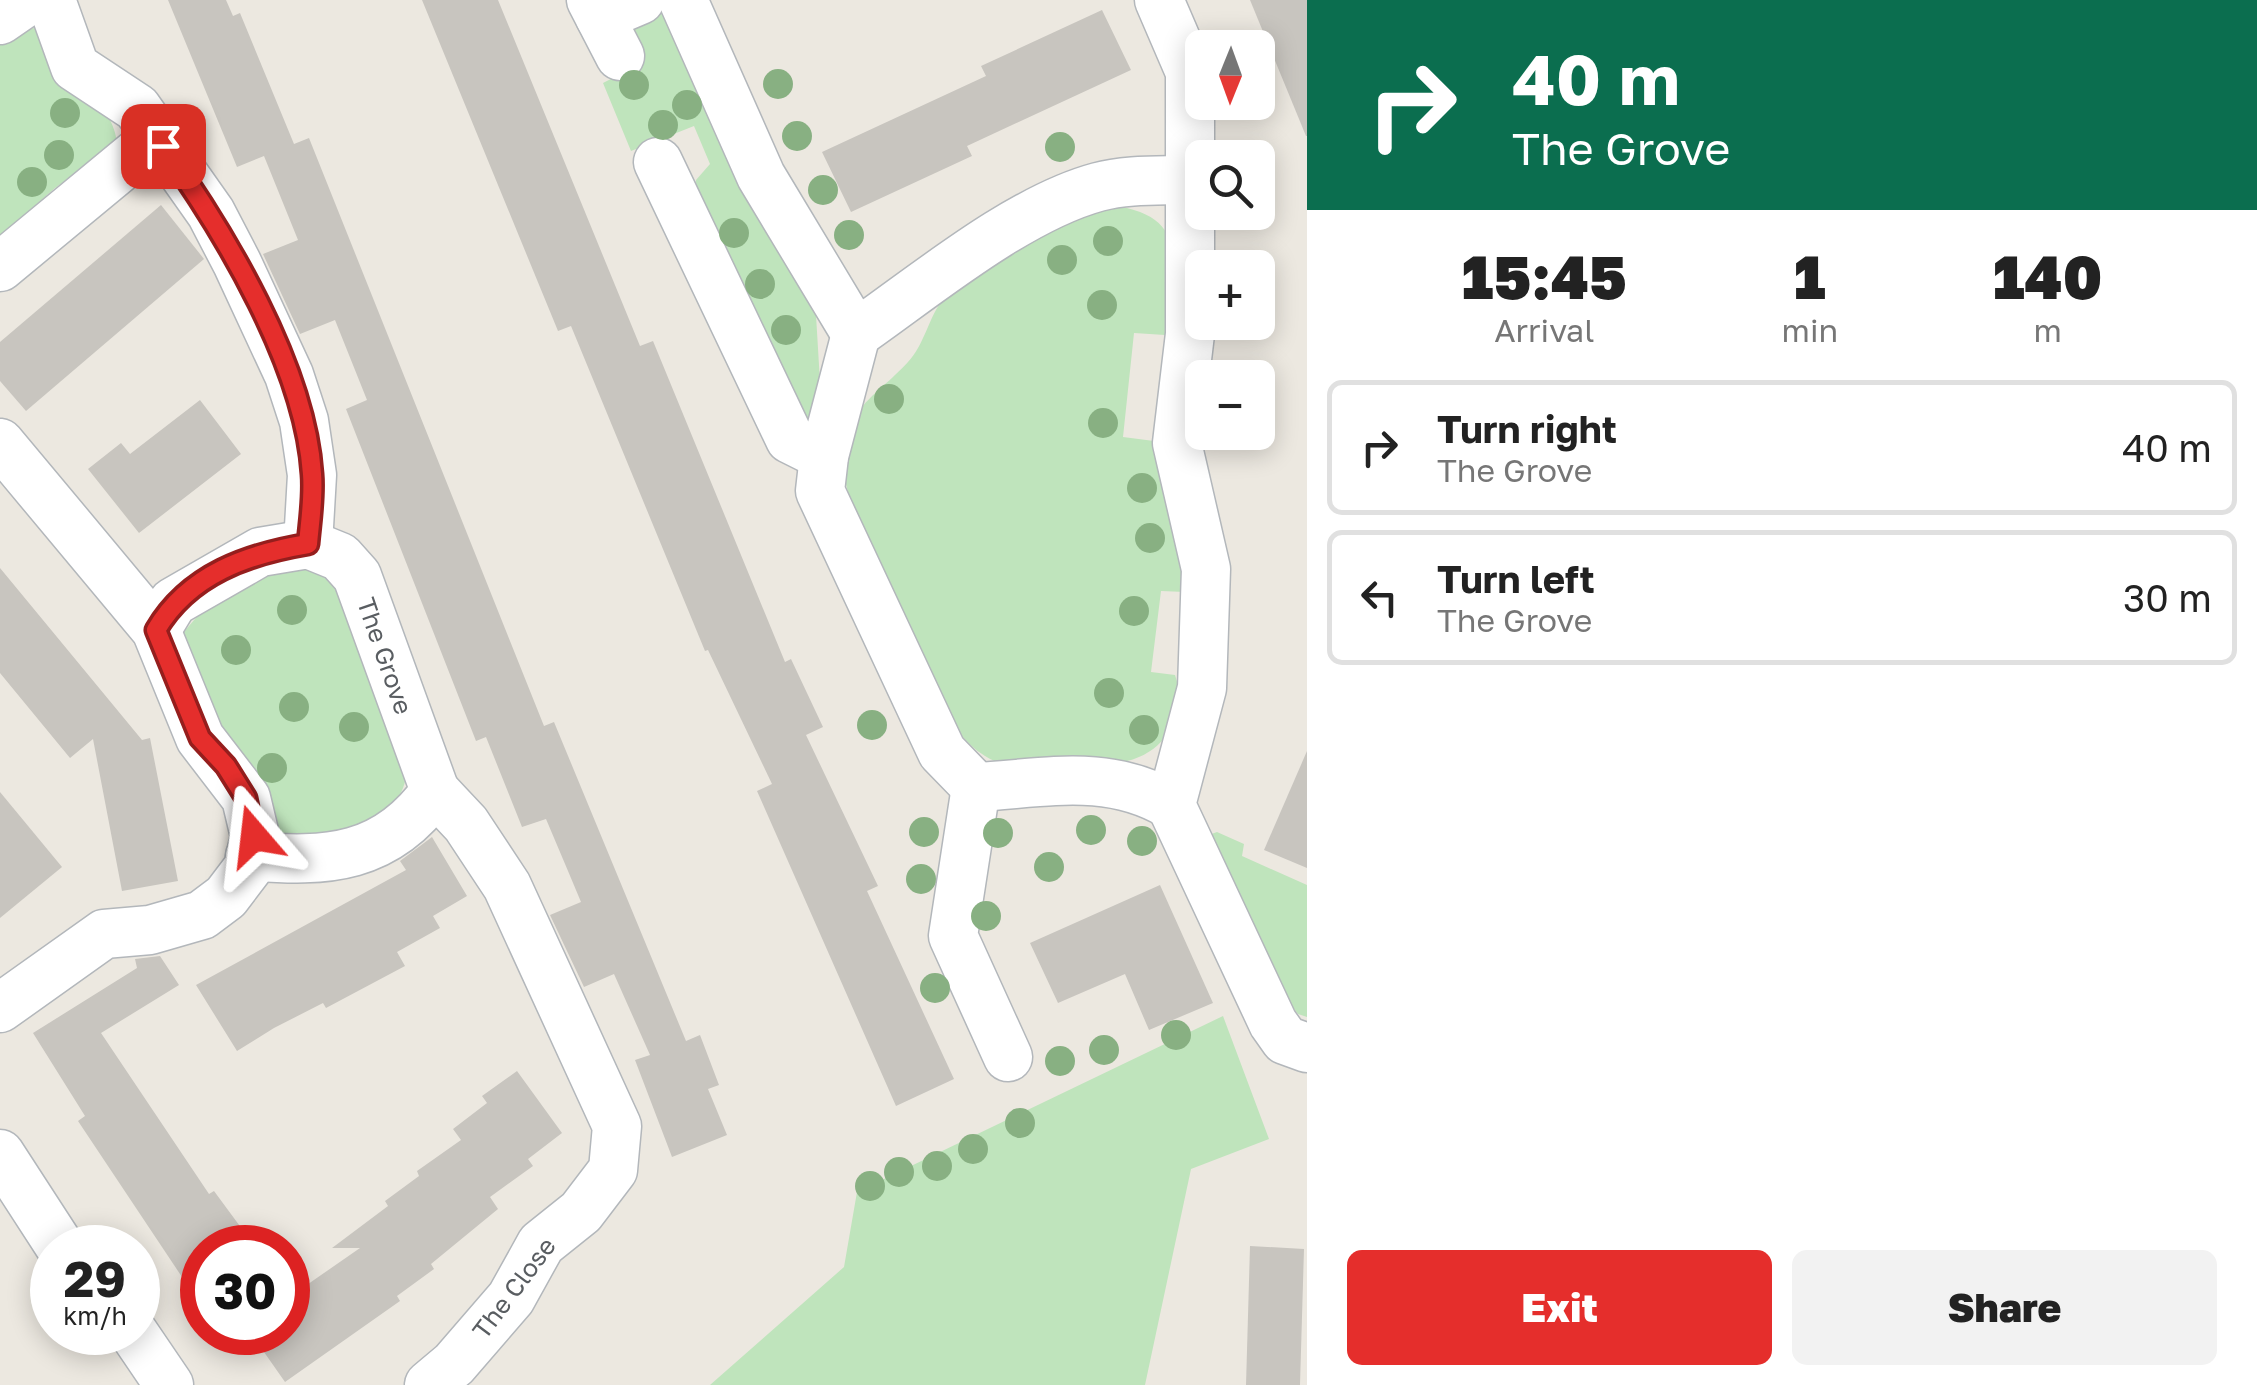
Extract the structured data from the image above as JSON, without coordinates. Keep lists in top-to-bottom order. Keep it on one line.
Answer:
{"streets":{"street":["The Grove","The Close"]},"crossings":[["The Grove","The Close"]],"north":"bottom","page":{"turn":["40 m","The Grove"],"map_buttons":["+","−"],"eta":["15:45","Arrival","1","min","140","m"],"list":[{"name":"Turn right","note":"The Grove","value":"40 m"},{"name":"Turn left","note":"The Grove","value":"30 m"}],"speed":"29 km/h","limit":"30","buttons":["Exit","Share"]}}
